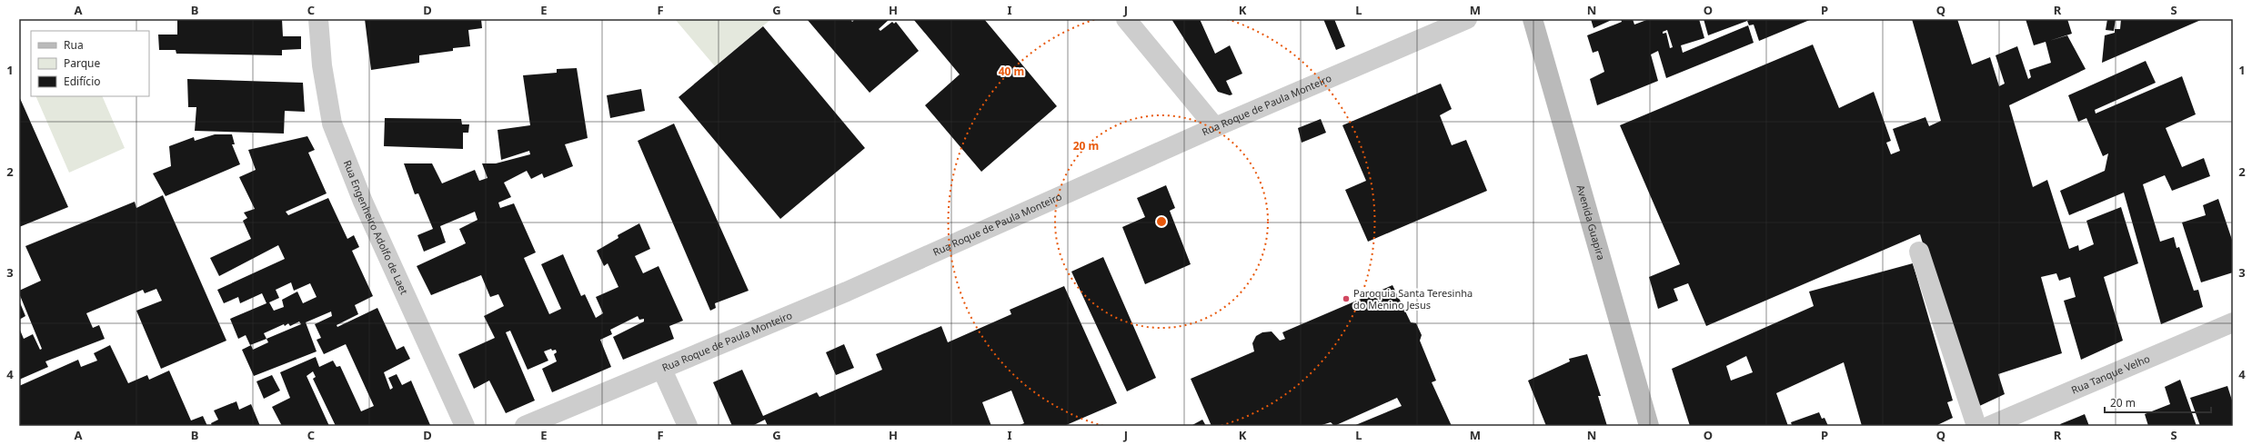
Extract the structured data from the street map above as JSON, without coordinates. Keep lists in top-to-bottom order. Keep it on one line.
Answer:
{"streets":{"main road":["Avenida Guapira"],"street":["Rua Roque de Paula Monteiro","Rua Engenheiro Adolfo de Laet","Rua Tanque Velho"]},"places":["Paroquia Santa Teresinha do Menino Jesus"],"legend":["Rua","Parque","Edifício"],"scale_bar":"20 m","grid":{"columns":["A","B","C","D","E","F","G","H","I","J","K","L","M","N","O","P","Q","R","S"],"rows":["1","2","3","4"]},"rings":["40 m","20 m"]}
